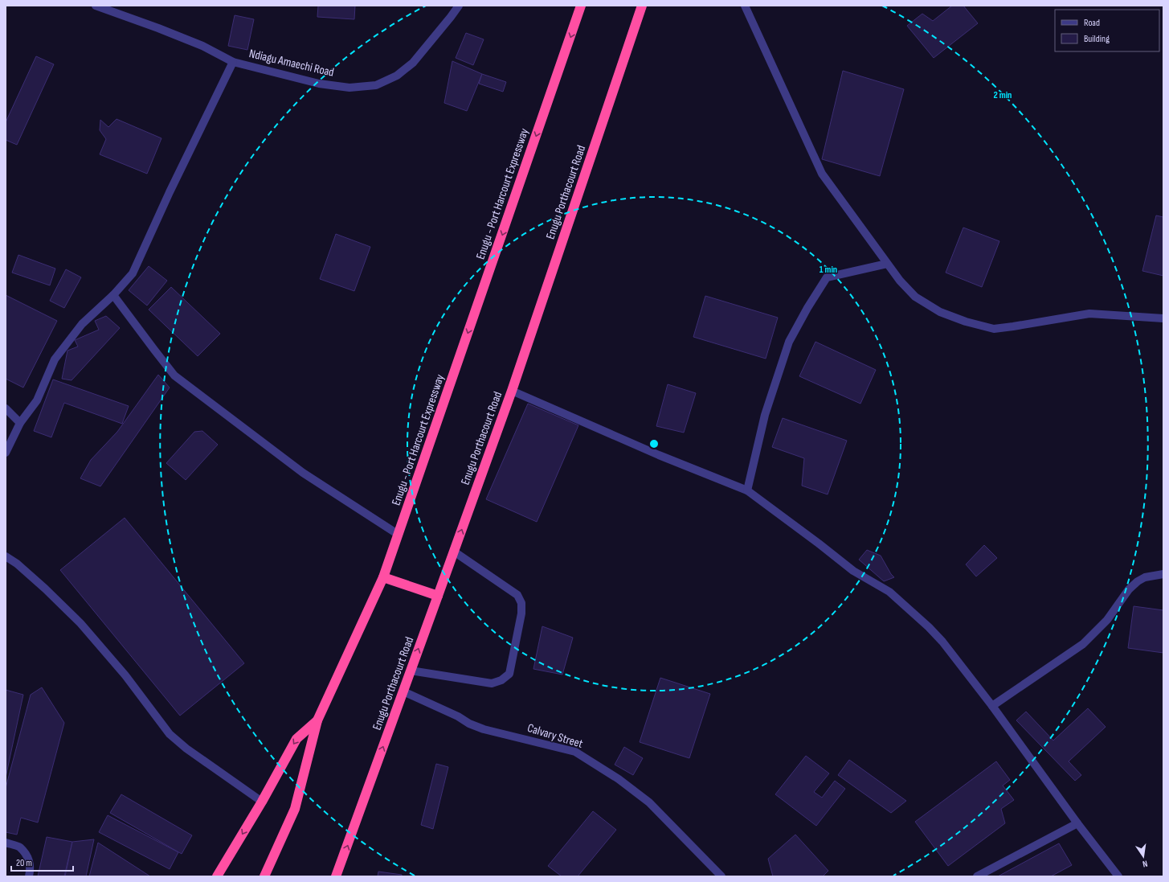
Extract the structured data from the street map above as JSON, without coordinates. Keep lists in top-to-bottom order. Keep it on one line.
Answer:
{"streets":{"highway":["Enugu Porthacourt Road","Enugu - Port Harcourt Expressway"],"street":["Ndiagu Amaechi Road","Calvary Street"]},"crossings":[["Enugu Porthacourt Road","Calvary Street"]],"one_way":["Enugu Porthacourt Road","Enugu - Port Harcourt Expressway"],"legend":["Road","Building"],"scale_bar":"20 m","north":"bottom","rings":["2 min","1 min"]}
